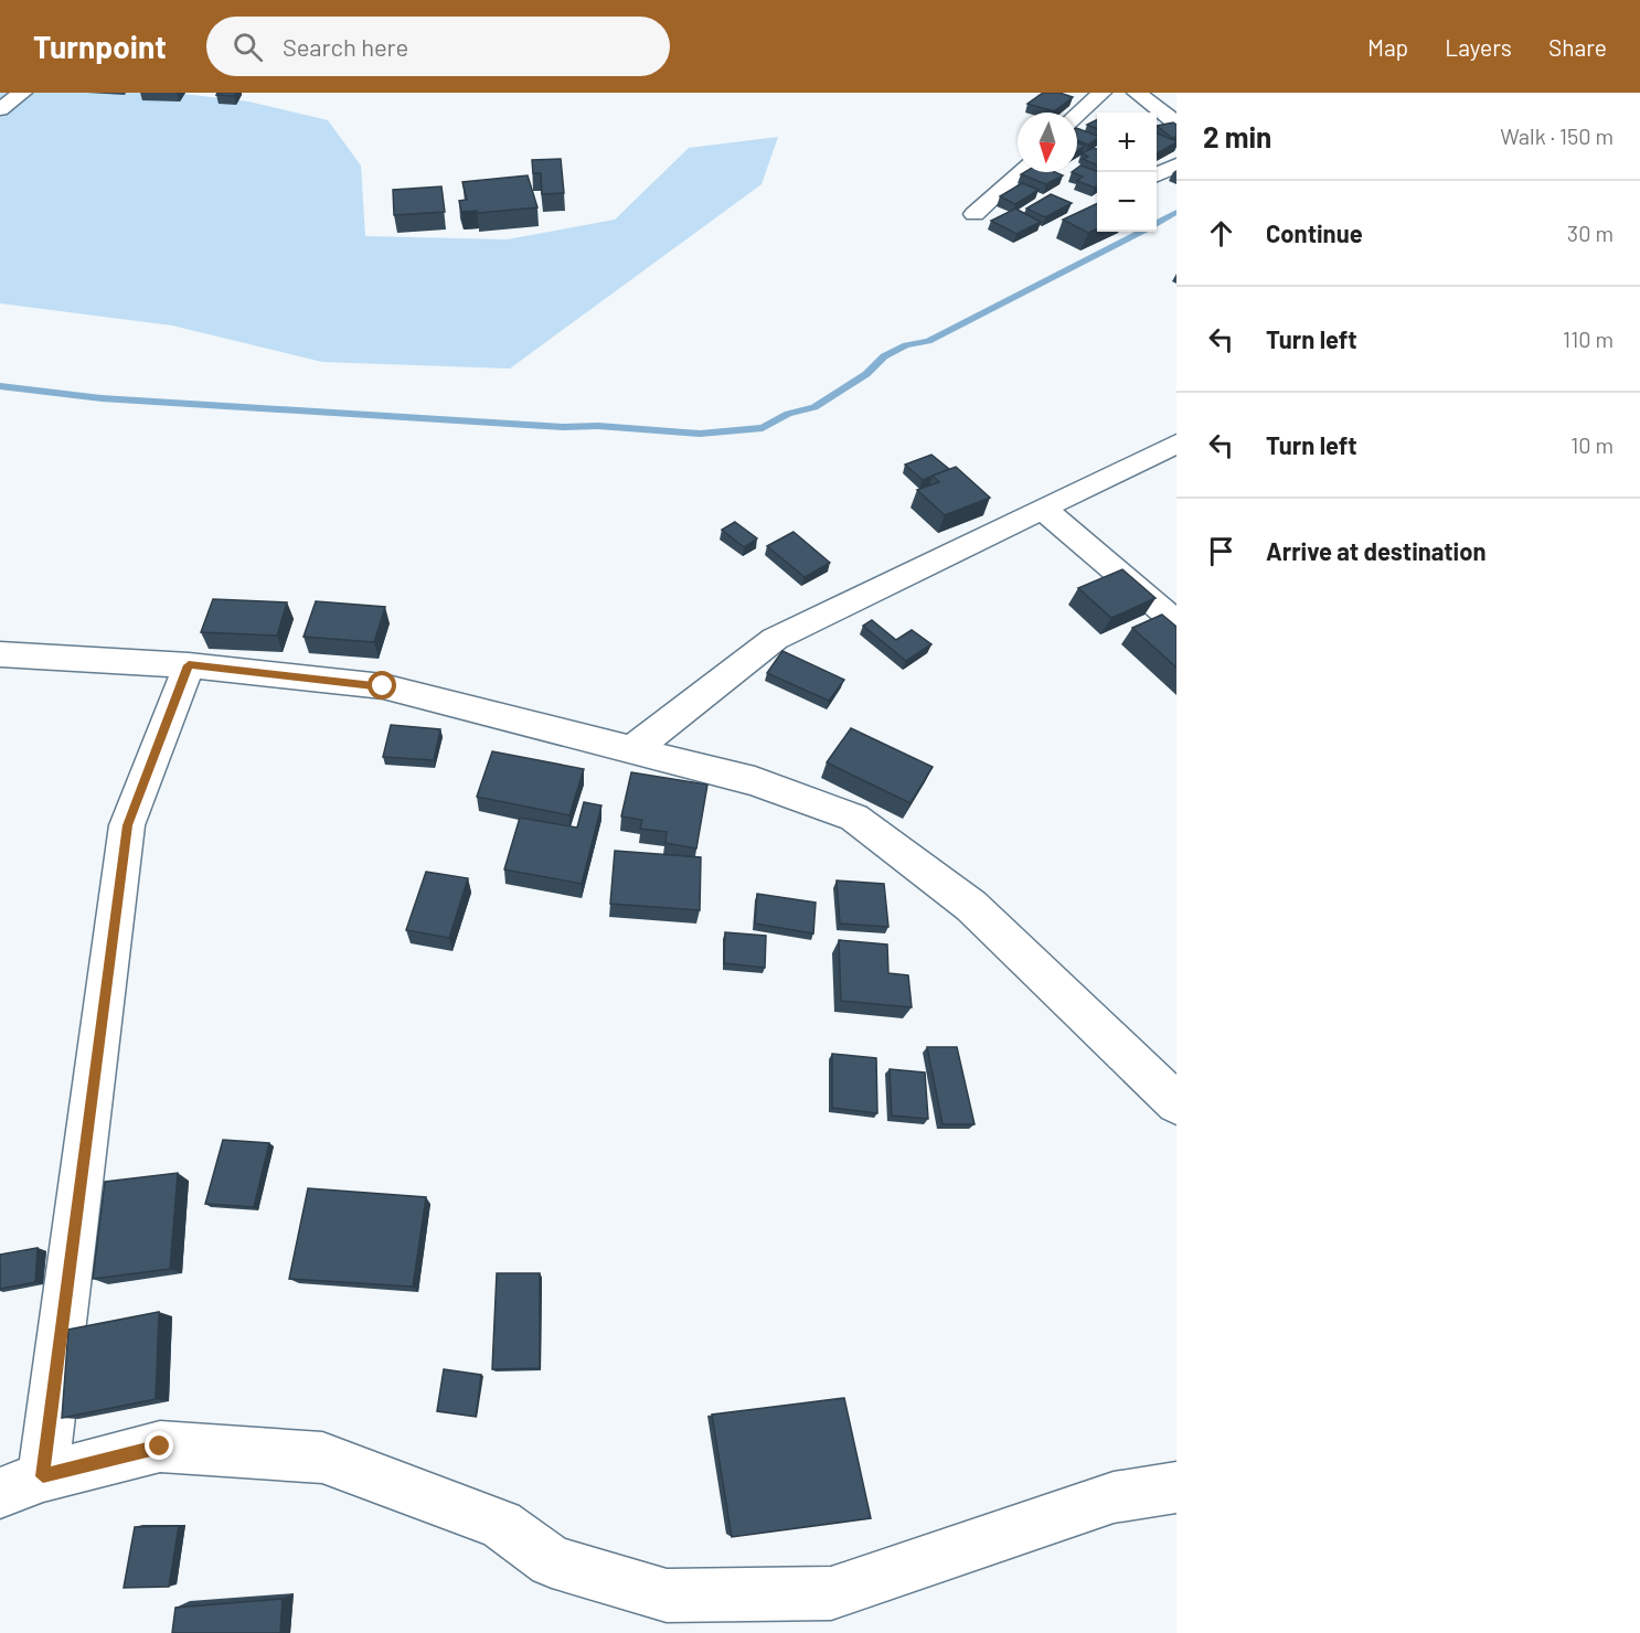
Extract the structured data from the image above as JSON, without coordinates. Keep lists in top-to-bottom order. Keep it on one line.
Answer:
{"north":"bottom","page":{"header":"Turnpoint","search":"Search here","nav":["Map","Layers","Share"],"heading":["2 min","Walk · 150 m"],"map_buttons":["+","−"],"list":[["Continue","30 m"],["Turn left","110 m"],["Turn left","10 m"],"Arrive at destination"]}}
